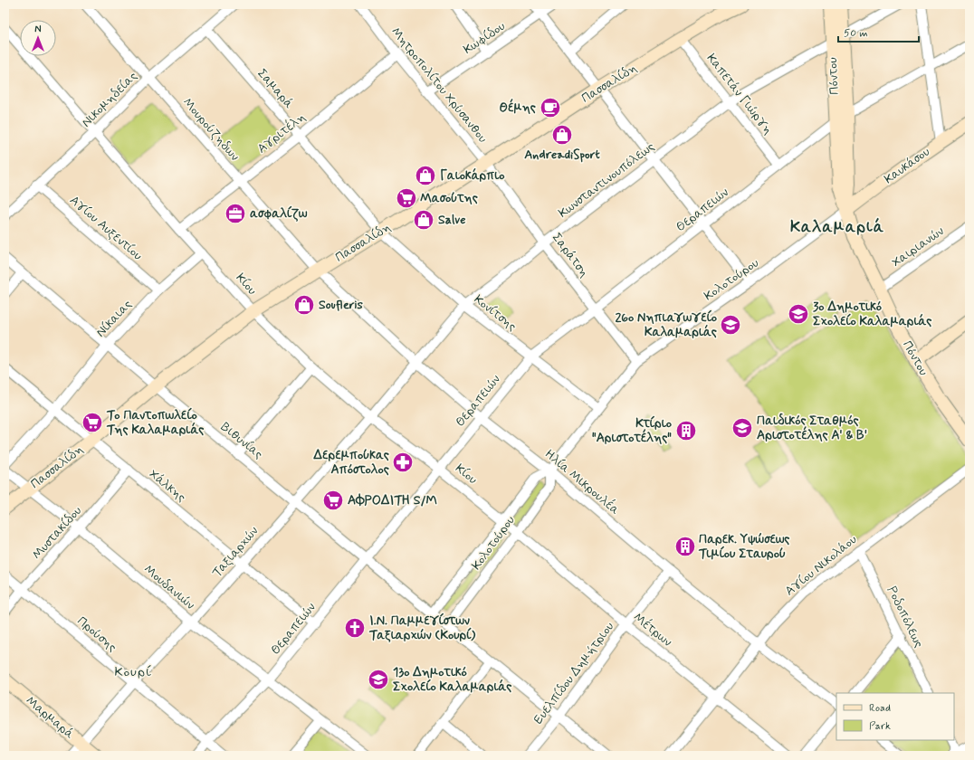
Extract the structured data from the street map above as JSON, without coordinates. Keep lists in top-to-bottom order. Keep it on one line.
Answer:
{"streets":{"main road":["Πόντου","Πασσαλίδη","Καυκάσου","Μαρμαρά"],"street":["Κωφίδου","Μητροπολίτου Χρύσανθου","Σαμαρά","Καπετάν Γιώργη","Νικομηδείας","Μουρούζηδων","Αγριτέλη","Κωνσταντινουπόλεως","Θεραπειών","Αγίου Αυξεντίου","Χαιριανών","Σαράτση","Κολοτούρου","Κίου","Κονίτσης","Νίκαιας","Βιθυνίας","Ηλία Μικρουλέα","Χάλκης","Μυστακίδου","Ταξιαρχών","Αγίου Νικολάου","Μουδανιών","Ροδοπόλεως","Μέτρων","Προύσης","Ευελπίδου Δημήτριου"]},"crossings":[["Κωφίδου","Μητροπολίτου Χρύσανθου"],["Πόντου","Καυκάσου"],["Πόντου","Κωνσταντινουπόλεως"],["Πόντου","Θεραπειών"],["Πόντου","Χαιριανών"],["Πόντου","Κολοτούρου"],["Πασσαλίδη","Μητροπολίτου Χρύσανθου"],["Πασσαλίδη","Σαμαρά"],["Πασσαλίδη","Καπετάν Γιώργη"],["Πασσαλίδη","Μουρούζηδων"],["Πασσαλίδη","Σαράτση"],["Πασσαλίδη","Κίου"],["Πασσαλίδη","Κονίτσης"],["Πασσαλίδη","Βιθυνίας"],["Πασσαλίδη","Ηλία Μικρουλέα"],["Πασσαλίδη","Χάλκης"],["Πασσαλίδη","Μουδανιών"],["Μητροπολίτου Χρύσανθου","Αγριτέλη"],["Μητροπολίτου Χρύσανθου","Σαράτση"],["Σαμαρά","Νικομηδείας"],["Σαμαρά","Αγριτέλη"],["Σαμαρά","Κονίτσης"],["Καπετάν Γιώργη","Κωνσταντινουπόλεως"],["Καπετάν Γιώργη","Θεραπειών"],["Νικομηδείας","Μουρούζηδων"],["Νικομηδείας","Αγίου Αυξεντίου"],["Νικομηδείας","Κίου"],["Μουρούζηδων","Αγριτέλη"],["Μουρούζηδων","Ηλία Μικρουλέα"],["Αγριτέλη","Κίου"],["Καυκάσου","Κολοτούρου"],["Κωνσταντινουπόλεως","Σαράτση"],["Κωνσταντινουπόλεως","Κονίτσης"],["Κωνσταντινουπόλεως","Ηλία Μικρουλέα"],["Κωνσταντινουπόλεως","Ταξιαρχών"],["Θεραπειών","Σαράτση"],["Θεραπειών","Κίου"],["Θεραπειών","Κονίτσης"],["Θεραπειών","Βιθυνίας"],["Θεραπειών","Ηλία Μικρουλέα"],["Θεραπειών","Χάλκης"],["Θεραπειών","Μουδανιών"],["Θεραπειών","Προύσης"],["Αγίου Αυξεντίου","Νίκαιας"],["Σαράτση","Κολοτούρου"],["Κολοτούρου","Κίου"],["Κολοτούρου","Κονίτσης"],["Κολοτούρου","Βιθυνίας"],["Κολοτούρου","Ηλία Μικρουλέα"],["Κολοτούρου","Μέτρων"],["Κίου","Νίκαιας"],["Κίου","Ταξιαρχών"],["Κίου","Μέτρων"],["Νίκαιας","Βιθυνίας"],["Νίκαιας","Χάλκης"],["Βιθυνίας","Ταξιαρχών"],["Βιθυνίας","Ευελπίδου Δημήτριου"],["Ηλία Μικρουλέα","Ταξιαρχών"],["Ηλία Μικρουλέα","Αγίου Νικολάου"],["Ηλία Μικρουλέα","Ευελπίδου Δημήτριου"],["Χάλκης","Μυστακίδου"],["Χάλκης","Ταξιαρχών"],["Μυστακίδου","Μουδανιών"],["Μυστακίδου","Προύσης"],["Ταξιαρχών","Μουδανιών"],["Ταξιαρχών","Προύσης"],["Ταξιαρχών","Μαρμαρά"],["Αγίου Νικολάου","Ροδοπόλεως"],["Αγίου Νικολάου","Μέτρων"],["Μέτρων","Ευελπίδου Δημήτριου"]],"districts":["Καλαμαριά","Κουρί"],"places":{"cafe":["Θέμης"],"shop":["AndreadiSport","Γαιοκάρπιο","Salve","Soufleris"],"supermarket":["Μασούτης","Το Παντοπωλείο Της Καλαμαριάς","ΑΦΡΟΔΙΤΗ S/M"],"office":["ασφαλίζω"],"school or university":["3ο Δημοτικό Σχολείο Καλαμαριάς","26ο Νηπιαγωγείο Καλαμαριάς","Παιδικός Σταθμός Αριστοτέλης Α' & Β'","13ο Δημοτικό Σχολείο Καλαμαριάς"],"building":["Κτίριο \"Αριστοτέλης\"","Παρεκ. Υψώσεως Τιμίου Σταυρού"],"pharmacy":["Δερεμπούκας Απόστολος"],"church":["Ι.Ν. Παμμεγίστων Ταξιαρχών (Κουρί)"]},"legend":["Road","Park"],"scale_bar":"50 m","north":"top"}
